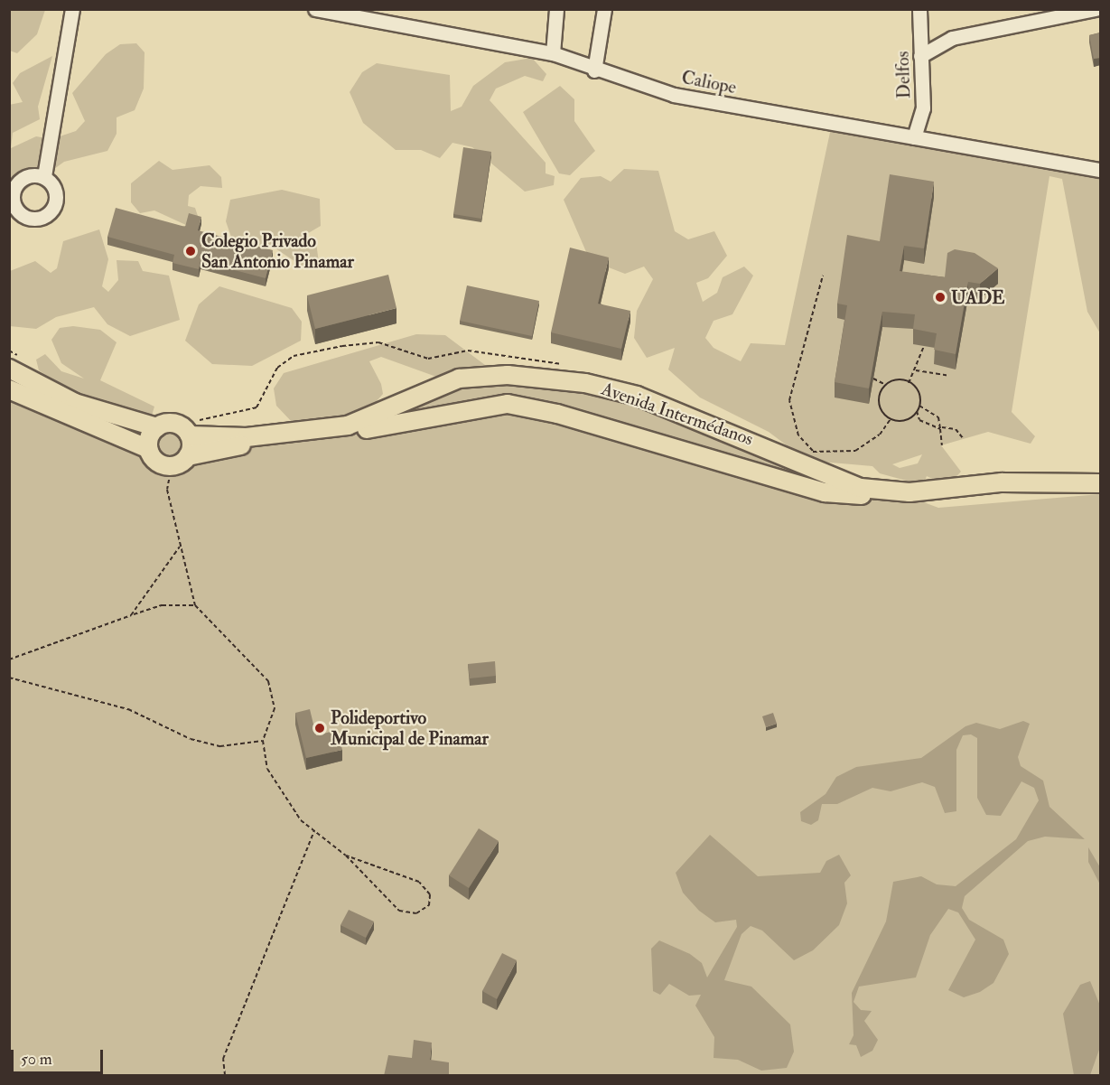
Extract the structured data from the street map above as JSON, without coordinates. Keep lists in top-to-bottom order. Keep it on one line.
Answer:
{"streets":{"main road":["Avenida Intermédanos"],"street":["Delfos","Caliope"]},"crossings":[["Delfos","Caliope"]],"places":["Colegio Privado San Antonio Pinamar","UADE","Polideportivo Municipal de Pinamar"],"scale_bar":"50 m"}
